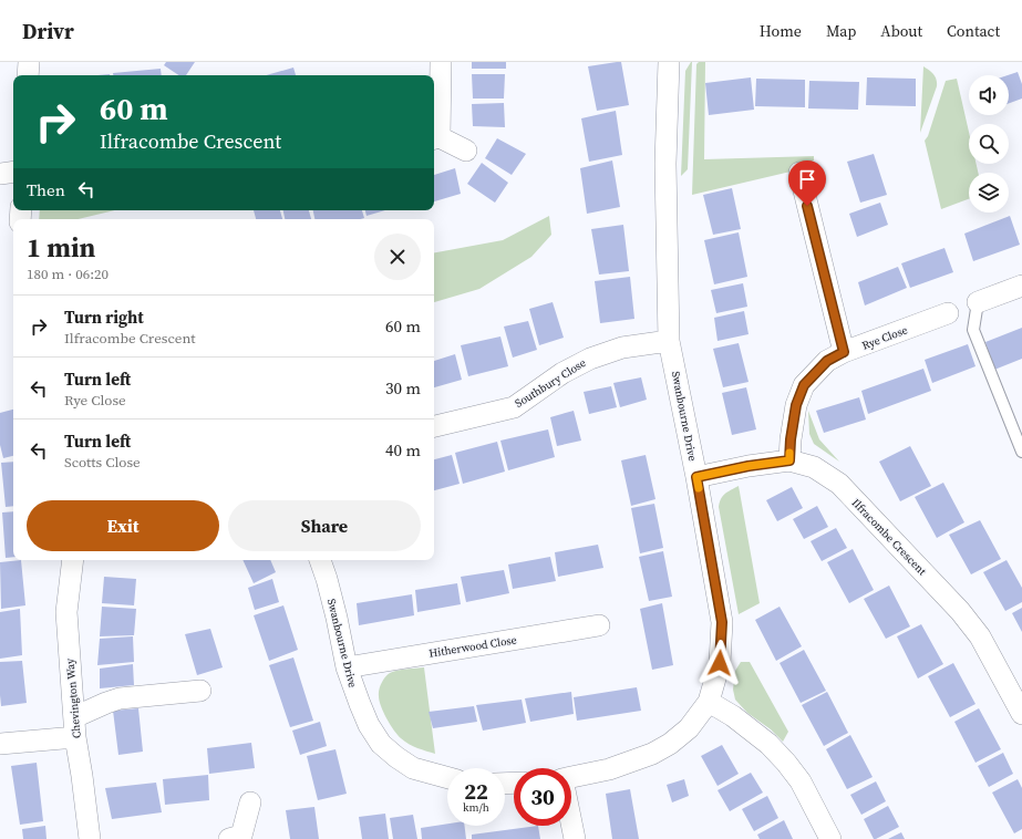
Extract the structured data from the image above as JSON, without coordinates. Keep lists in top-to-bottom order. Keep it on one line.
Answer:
{"streets":{"street":["Rye Close","Southbury Close","Swanbourne Drive","Ilfracombe Crescent","Hitherwood Close","Chevington Way"]},"crossings":[["Rye Close","Ilfracombe Crescent"],["Southbury Close","Swanbourne Drive"],["Swanbourne Drive","Ilfracombe Crescent"],["Swanbourne Drive","Hitherwood Close"]],"page":{"header":"Drivr","nav":["Home","Map","About","Contact"],"turn":["60 m","Ilfracombe Crescent"],"then":"Then","heading":["1 min","180 m · 06:20"],"list":[{"name":"Turn right","note":"Ilfracombe Crescent","value":"60 m"},{"name":"Turn left","note":"Rye Close","value":"30 m"},{"name":"Turn left","note":"Scotts Close","value":"40 m"}],"buttons":["Exit","Share"],"speed":"22 km/h","limit":"30"}}
